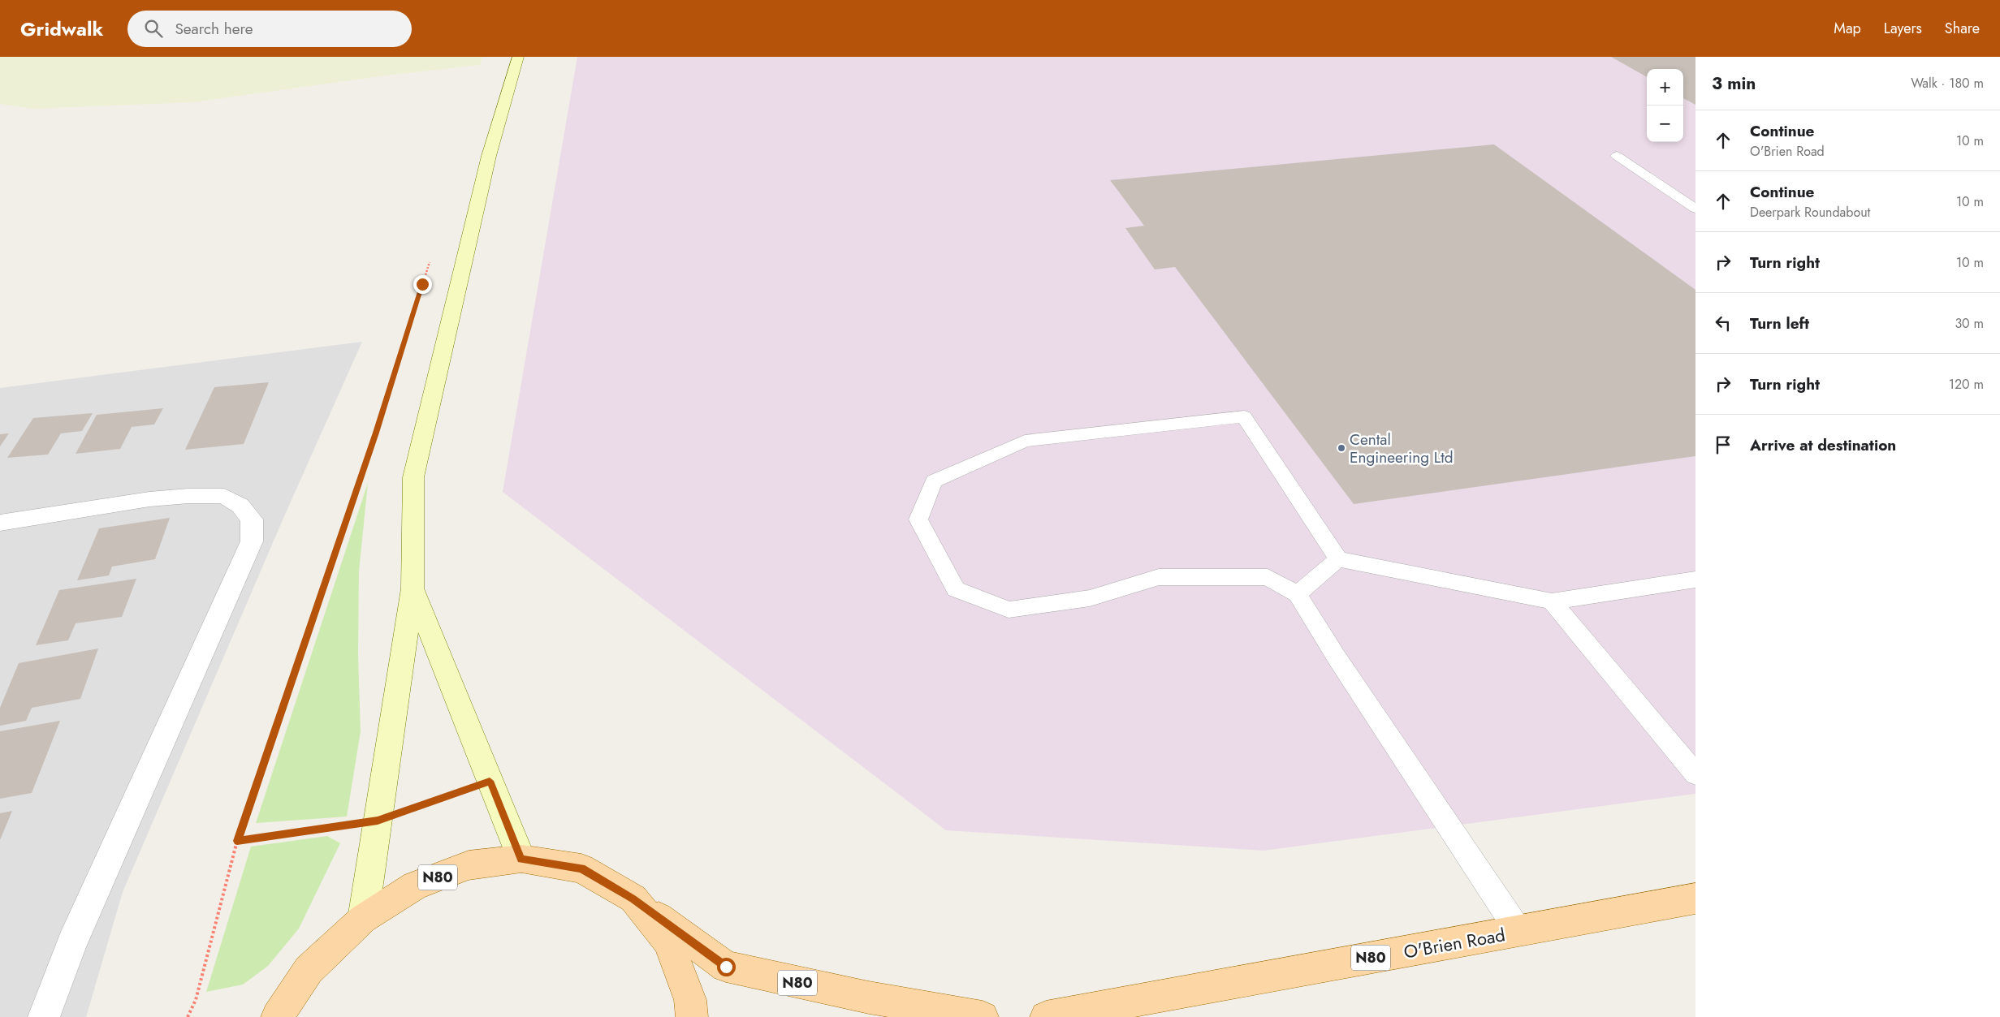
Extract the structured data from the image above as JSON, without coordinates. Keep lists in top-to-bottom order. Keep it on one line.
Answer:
{"streets":{"main road":["N80","O'Brien Road"]},"places":["Cental Engineering Ltd"],"page":{"header":"Gridwalk","search":"Search here","nav":["Map","Layers","Share"],"heading":["3 min","Walk · 180 m"],"map_buttons":["+","−"],"list":[["Continue","O'Brien Road","10 m"],["Continue","Deerpark Roundabout","10 m"],["Turn right","10 m"],["Turn left","30 m"],["Turn right","120 m"],"Arrive at destination"]}}
